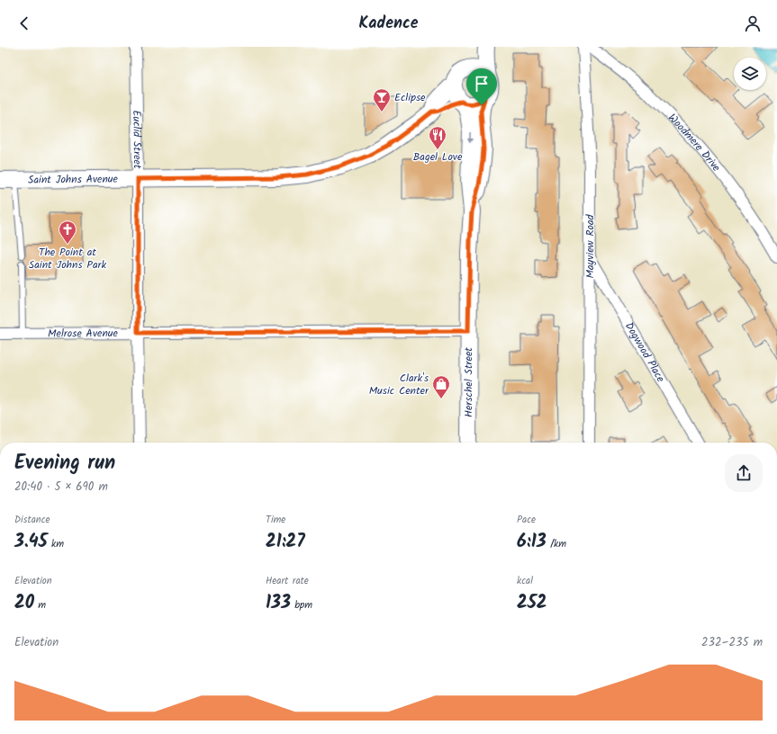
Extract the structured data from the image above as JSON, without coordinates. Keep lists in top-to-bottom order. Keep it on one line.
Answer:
{"streets":{"main road":["Saint Johns Avenue","Herschel Street"],"street":["Euclid Street","Woodmere Drive","Mayview Road","Melrose Avenue","Dogwood Place"]},"crossings":[["Euclid Street","Saint Johns Avenue"],["Euclid Street","Melrose Avenue"],["Saint Johns Avenue","Herschel Street"],["Mayview Road","Dogwood Place"],["Melrose Avenue","Herschel Street"]],"places":{"bar":["Eclipse"],"restaurant":["Bagel Love"],"church":["The Point at Saint Johns Park"],"shop":["Clark's Music Center"]},"page":{"header":"Kadence","heading":["Evening run","20:40 · 5 × 690 m"],"stats":[["Distance","3.45 km"],["Time","21:27"],["Pace","6:13 /km"],["Elevation","20 m"],["Heart rate","133 bpm"],["kcal","252"]],"chart":["Elevation","232–235 m"]}}
